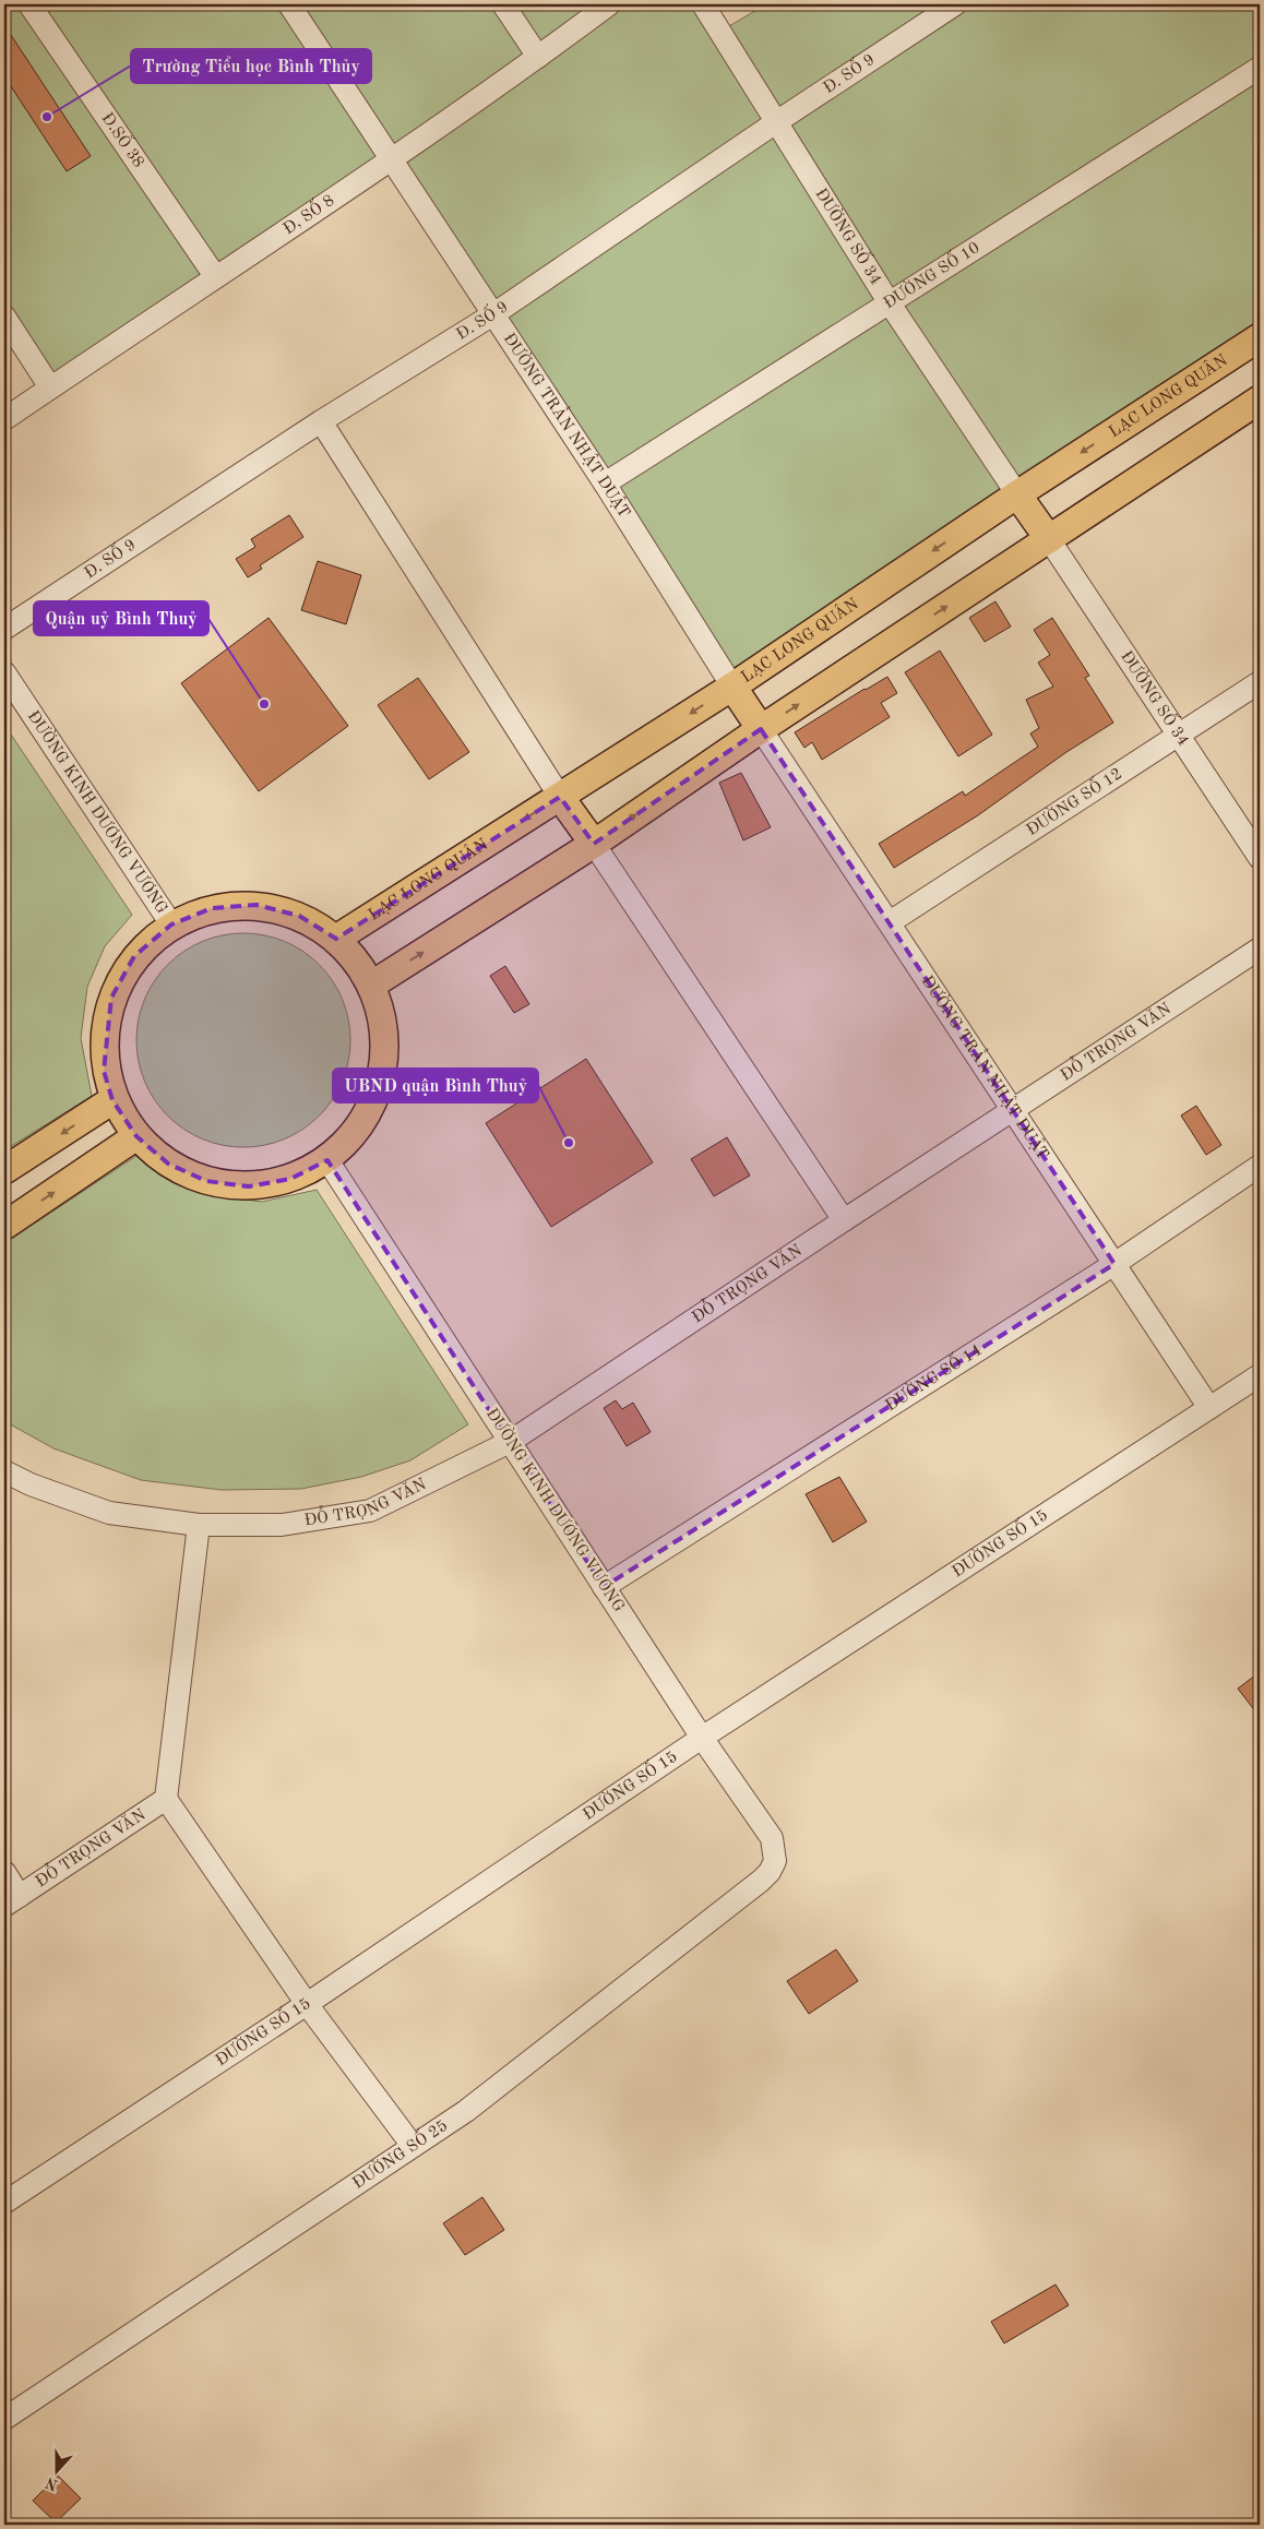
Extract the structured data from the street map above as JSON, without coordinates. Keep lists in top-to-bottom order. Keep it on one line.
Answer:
{"streets":{"main road":["LẠC LONG QUÂN"],"street":["Đ. SỐ 9","Đ.SỐ 38","Đ, SỐ 8","ĐƯỜNG SỐ 34","ĐƯỜNG SỐ 10","ĐƯỜNG TRẦN NHẬT DUẬT","ĐƯỜNG SỐ 12","ĐƯỜNG KINH DƯƠNG VƯƠNG","ĐỖ TRỌNG VĂN","ĐƯỜNG SỐ 14","ĐƯỜNG SỐ 15","ĐƯỜNG SỐ 25"]},"crossings":[["Đ. SỐ 9","ĐƯỜNG SỐ 34"],["Đ. SỐ 9","ĐƯỜNG TRẦN NHẬT DUẬT"],["Đ.SỐ 38","Đ, SỐ 8"],["Đ, SỐ 8","ĐƯỜNG TRẦN NHẬT DUẬT"],["ĐƯỜNG SỐ 34","ĐƯỜNG SỐ 10"],["ĐƯỜNG SỐ 34","LẠC LONG QUÂN"],["ĐƯỜNG SỐ 34","ĐƯỜNG SỐ 12"],["ĐƯỜNG SỐ 10","ĐƯỜNG TRẦN NHẬT DUẬT"],["LẠC LONG QUÂN","ĐƯỜNG TRẦN NHẬT DUẬT"],["ĐƯỜNG TRẦN NHẬT DUẬT","ĐƯỜNG SỐ 12"],["ĐƯỜNG TRẦN NHẬT DUẬT","ĐỖ TRỌNG VĂN"],["ĐƯỜNG TRẦN NHẬT DUẬT","ĐƯỜNG SỐ 14"],["ĐƯỜNG TRẦN NHẬT DUẬT","ĐƯỜNG SỐ 15"],["ĐƯỜNG KINH DƯƠNG VƯƠNG","ĐỖ TRỌNG VĂN"],["ĐƯỜNG KINH DƯƠNG VƯƠNG","ĐƯỜNG SỐ 14"],["ĐƯỜNG KINH DƯƠNG VƯƠNG","ĐƯỜNG SỐ 15"],["ĐƯỜNG KINH DƯƠNG VƯƠNG","ĐƯỜNG SỐ 25"]],"places":["Trường Tiểu học Bình Thủy","Quận uỷ Bình Thuỷ","UBND quận Bình Thuỷ"],"north":"bottom"}
